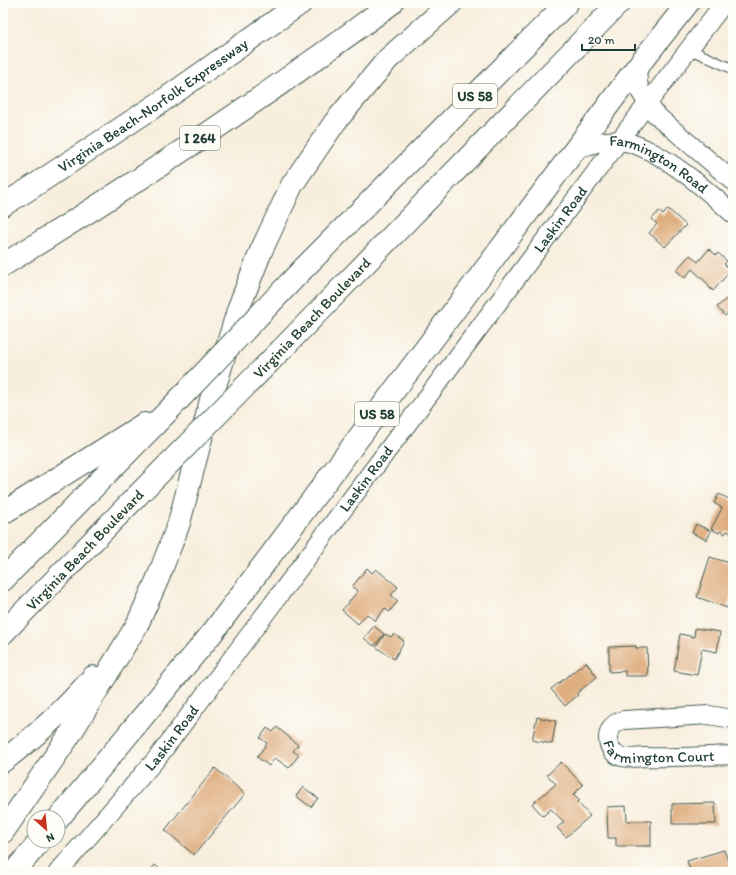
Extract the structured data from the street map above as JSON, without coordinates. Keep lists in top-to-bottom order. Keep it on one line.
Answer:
{"streets":{"main road":["US 58","Virginia Beach-Norfolk Expressway","I 264","Laskin Road","Virginia Beach Boulevard"],"street":["Farmington Road","Farmington Court"]},"crossings":[["Farmington Road","Laskin Road"]],"scale_bar":"20 m","north":"bottom right"}
